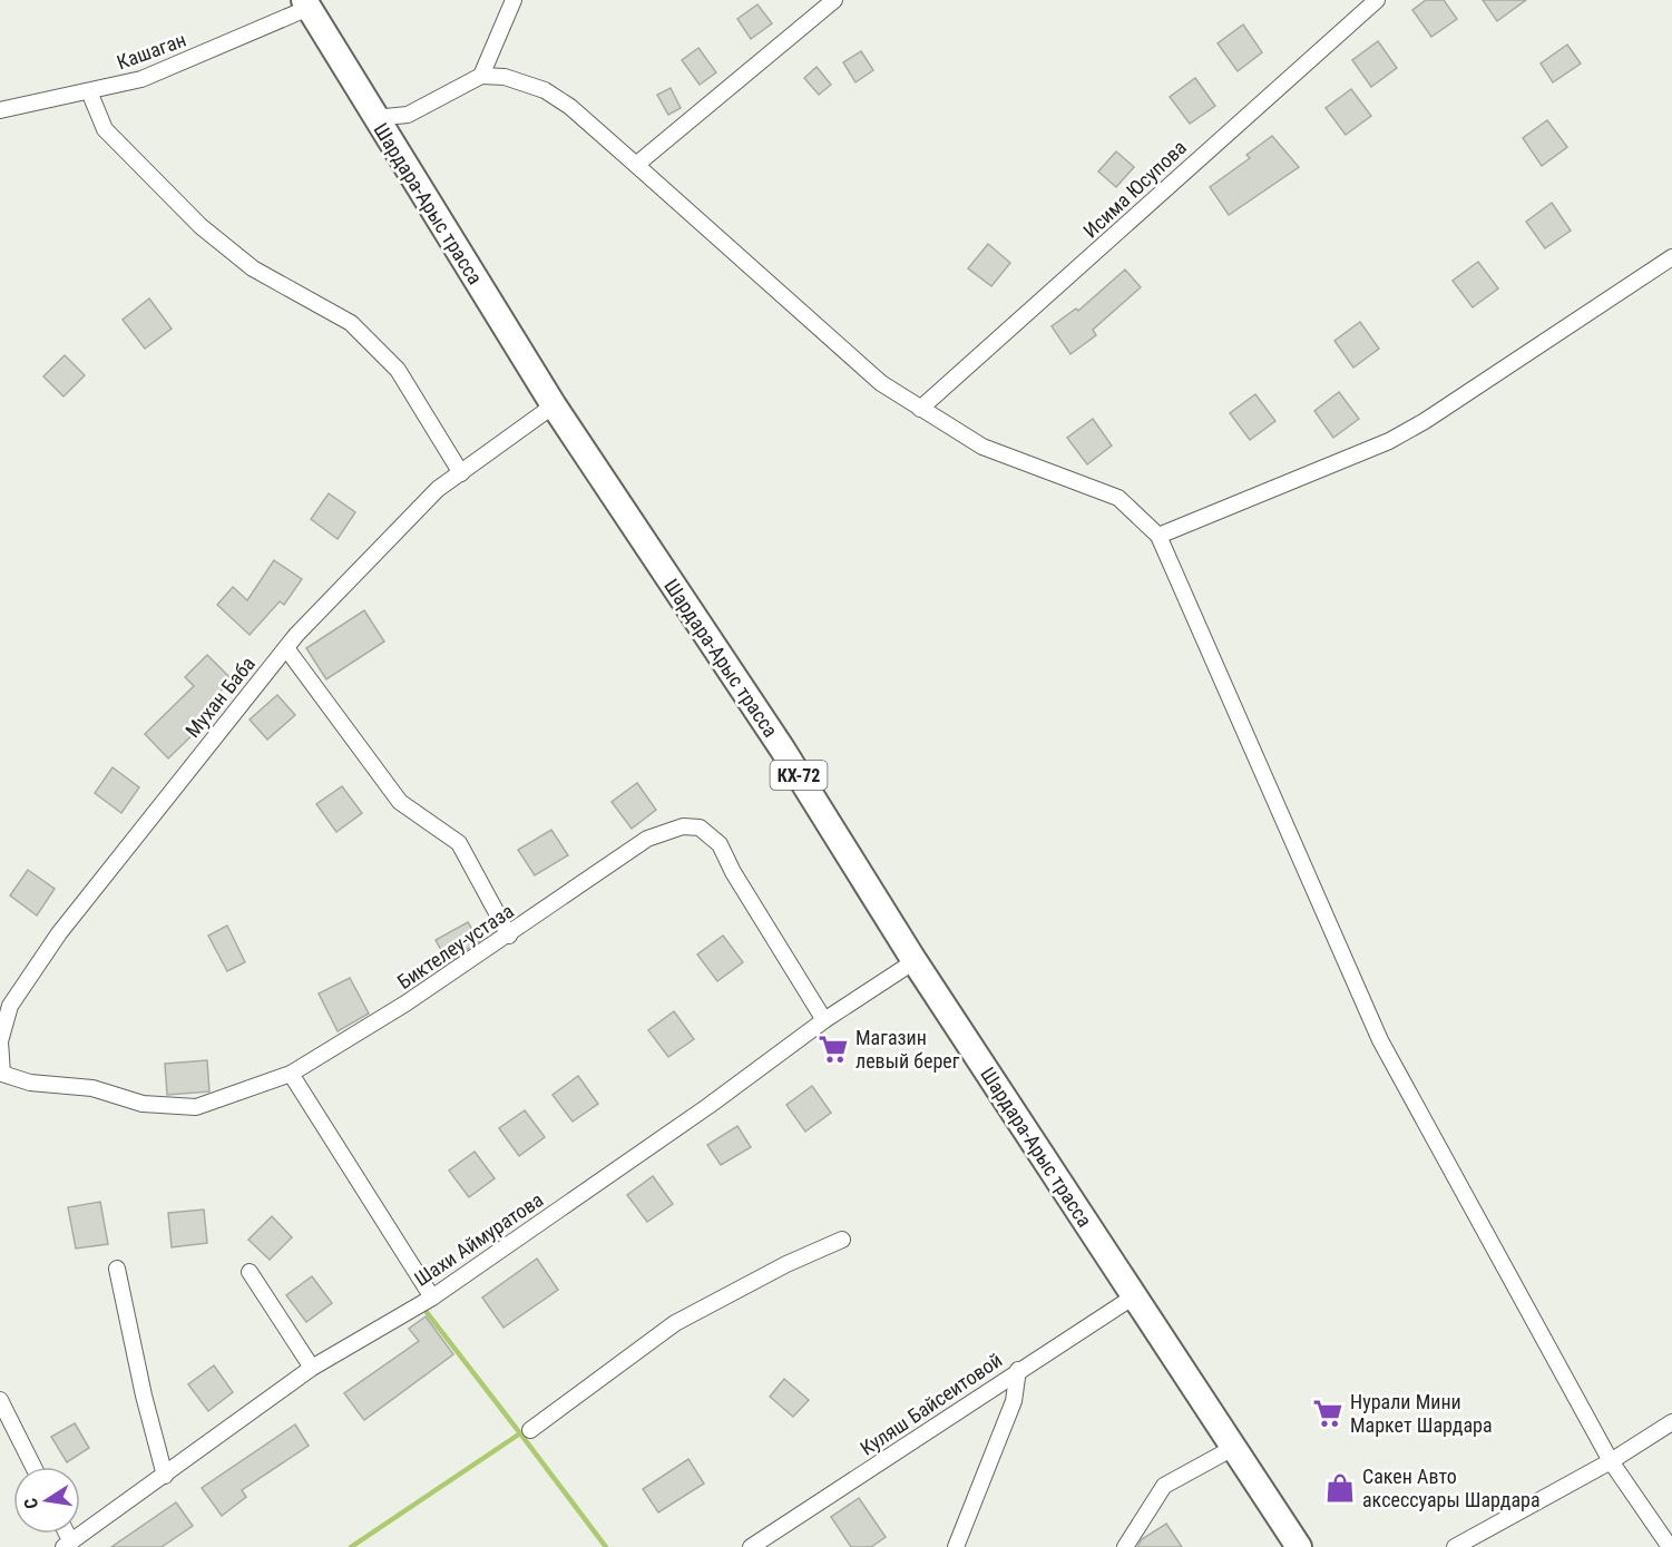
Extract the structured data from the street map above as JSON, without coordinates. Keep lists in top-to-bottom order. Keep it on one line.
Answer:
{"streets":{"main road":["Шардара-Арыс трасса","КХ-72"],"street":["Кашаган","Исима Юсупова","Мухан Баба","Биктелеу-устаза","Шахи Аймуратова","Куляш Байсеитовой"]},"crossings":[["Кашаган","Шардара-Арыс трасса"],["Шардара-Арыс трасса","Мухан Баба"],["Шардара-Арыс трасса","Шахи Аймуратова"],["Шардара-Арыс трасса","Куляш Байсеитовой"],["Мухан Баба","Биктелеу-устаза"],["Биктелеу-устаза","Шахи Аймуратова"]],"places":{"supermarket":["Магазин левый берег","Нурали Мини Маркет Шардара"],"shop":["Сакен Авто аксессуары Шардара"]},"north":"left"}
